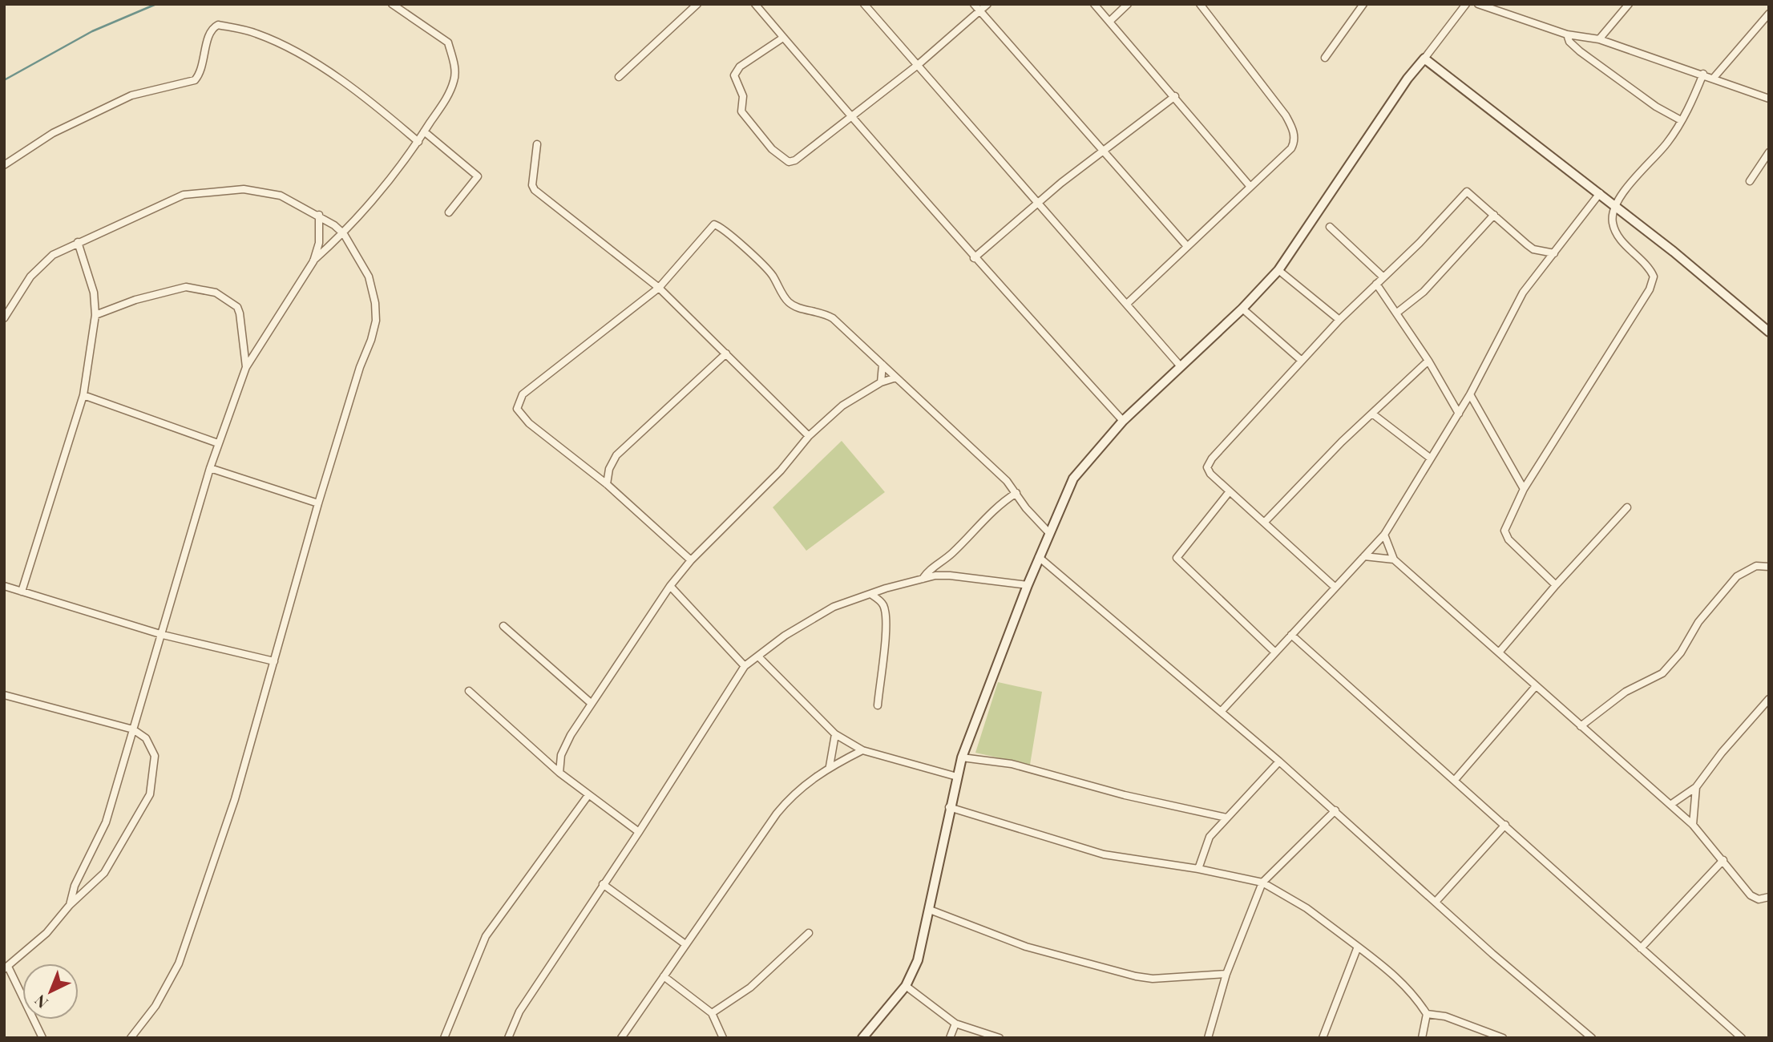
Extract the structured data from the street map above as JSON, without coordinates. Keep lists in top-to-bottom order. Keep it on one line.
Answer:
{"north":"bottom left"}
